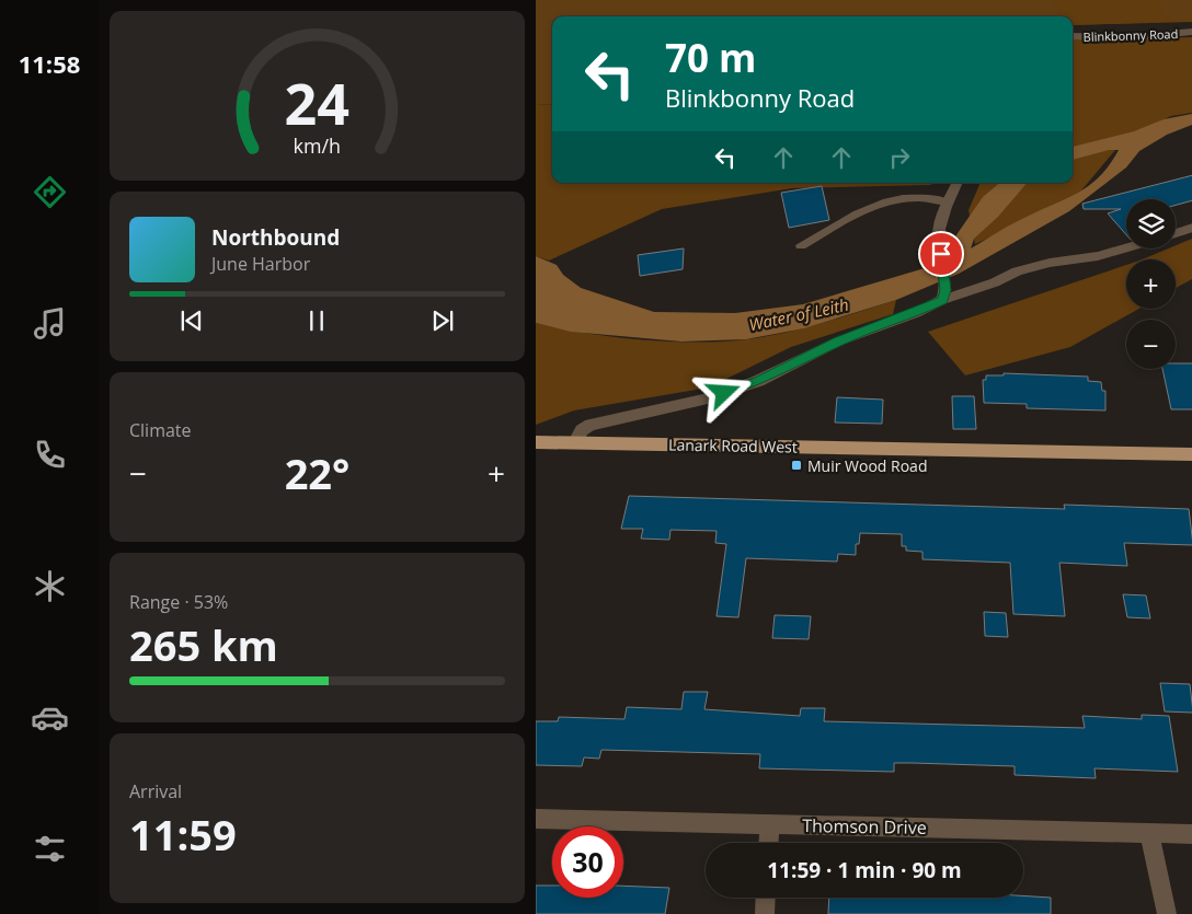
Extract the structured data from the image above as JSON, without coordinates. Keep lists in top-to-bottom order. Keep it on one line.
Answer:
{"streets":{"main road":["Lanark Road West"],"street":["Blinkbonny Road","Thomson Drive"]},"water":["Water of Leith"],"places":{"transit":["Muir Wood Road"]},"page":{"tabs":"11:58","turn":["70 m","Blinkbonny Road"],"map_buttons":["+","−"],"song":["Northbound","June Harbor"],"tile":["Climate",["Range · 53%","265 km"],["Arrival","11:59"]],"heat":["−","22°","+"],"limit":"30","trip":"11:59 · 1 min · 90 m","gauge":["24","km/h"]}}
